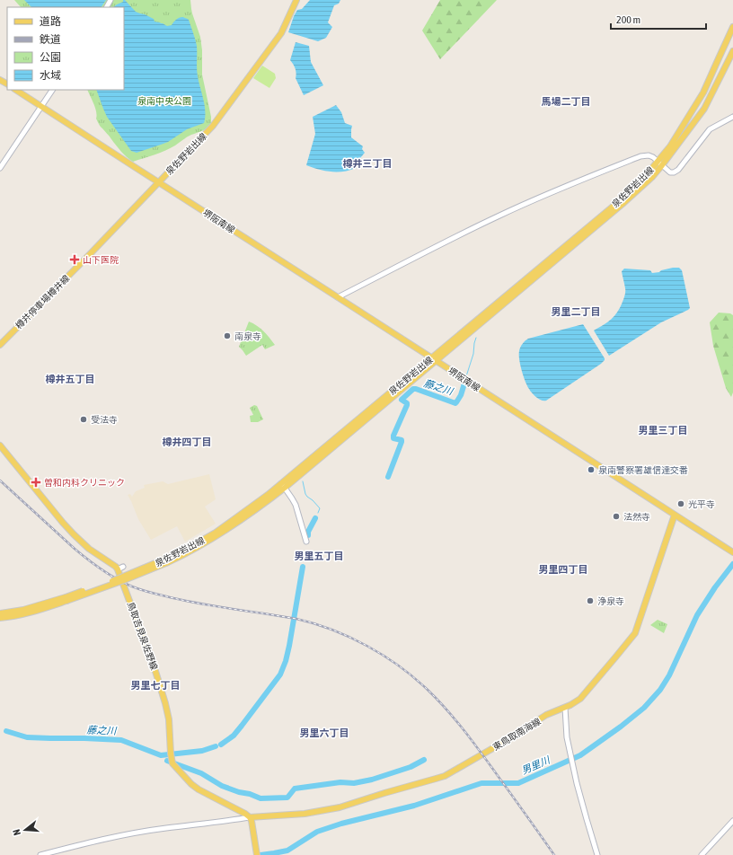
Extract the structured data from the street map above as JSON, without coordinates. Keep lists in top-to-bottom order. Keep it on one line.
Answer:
{"streets":{"main road":["泉佐野岩出線","堺阪南線","樽井停車場樽井線","鳥取吉見泉佐野線","東鳥取南海線"]},"crossings":[["泉佐野岩出線","堺阪南線"],["泉佐野岩出線","樽井停車場樽井線"],["堺阪南線","樽井停車場樽井線"],["堺阪南線","東鳥取南海線"],["鳥取吉見泉佐野線","東鳥取南海線"]],"districts":["馬場二丁目","樽井三丁目","男里二丁目","樽井五丁目","男里三丁目","樽井四丁目","男里五丁目","男里四丁目","男里七丁目","男里六丁目"],"water":["藤之川","男里川"],"parks":["泉南中央公園"],"places":{"health":["山下医院","曽和内科クリニック"],"other":["南泉寺","受法寺","泉南警察署雄信達交番","光平寺","法然寺","浄泉寺"]},"legend":["道路","鉄道","公園","水域"],"scale_bar":"200 m","north":"left"}
